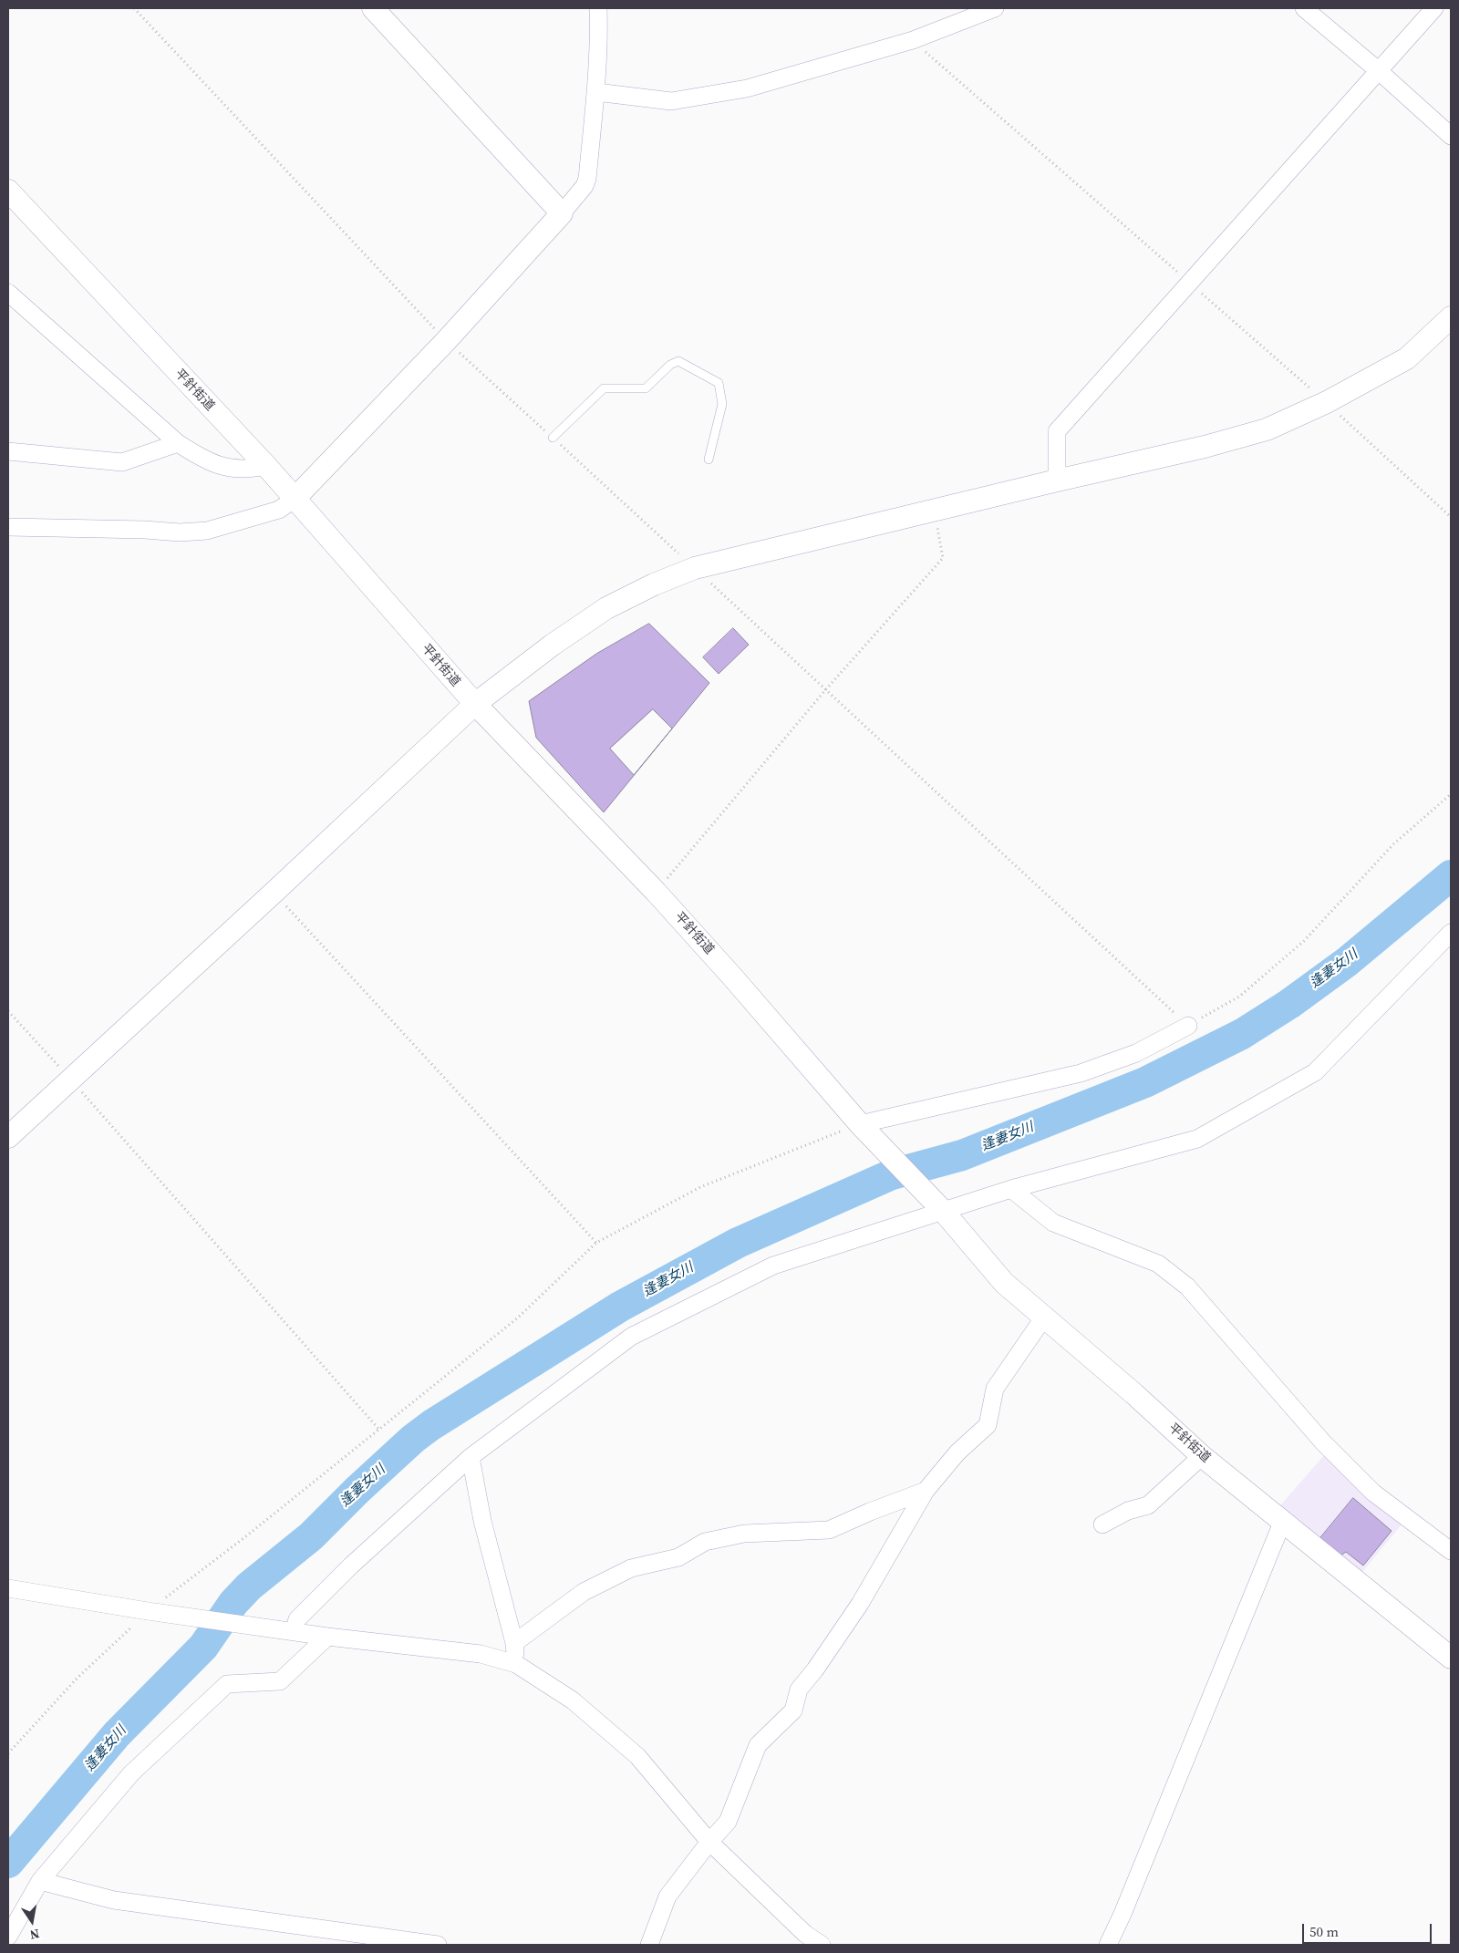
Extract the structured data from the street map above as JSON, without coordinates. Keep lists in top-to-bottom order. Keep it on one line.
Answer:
{"streets":{"street":["平針街道"]},"water":["逢妻女川"],"scale_bar":"50 m","north":"bottom"}
